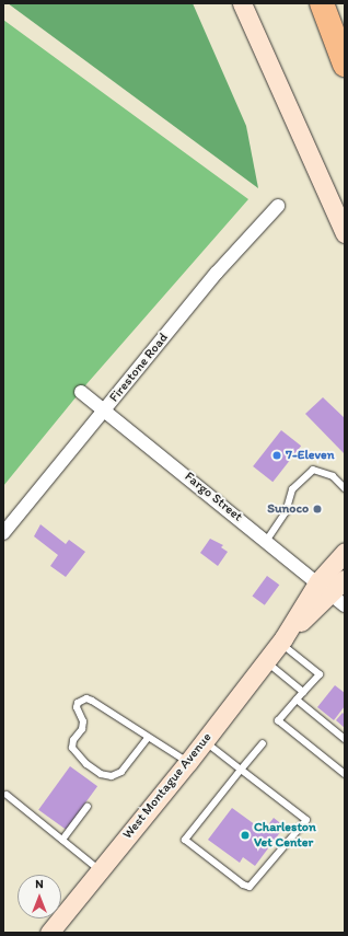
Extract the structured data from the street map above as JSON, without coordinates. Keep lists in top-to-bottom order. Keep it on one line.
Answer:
{"streets":{"main road":["West Montague Avenue"],"street":["Firestone Road","Fargo Street"]},"crossings":[["Firestone Road","Fargo Street"],["Fargo Street","West Montague Avenue"]],"places":["7-Eleven","Sunoco","Charleston Vet Center"],"north":"top"}
